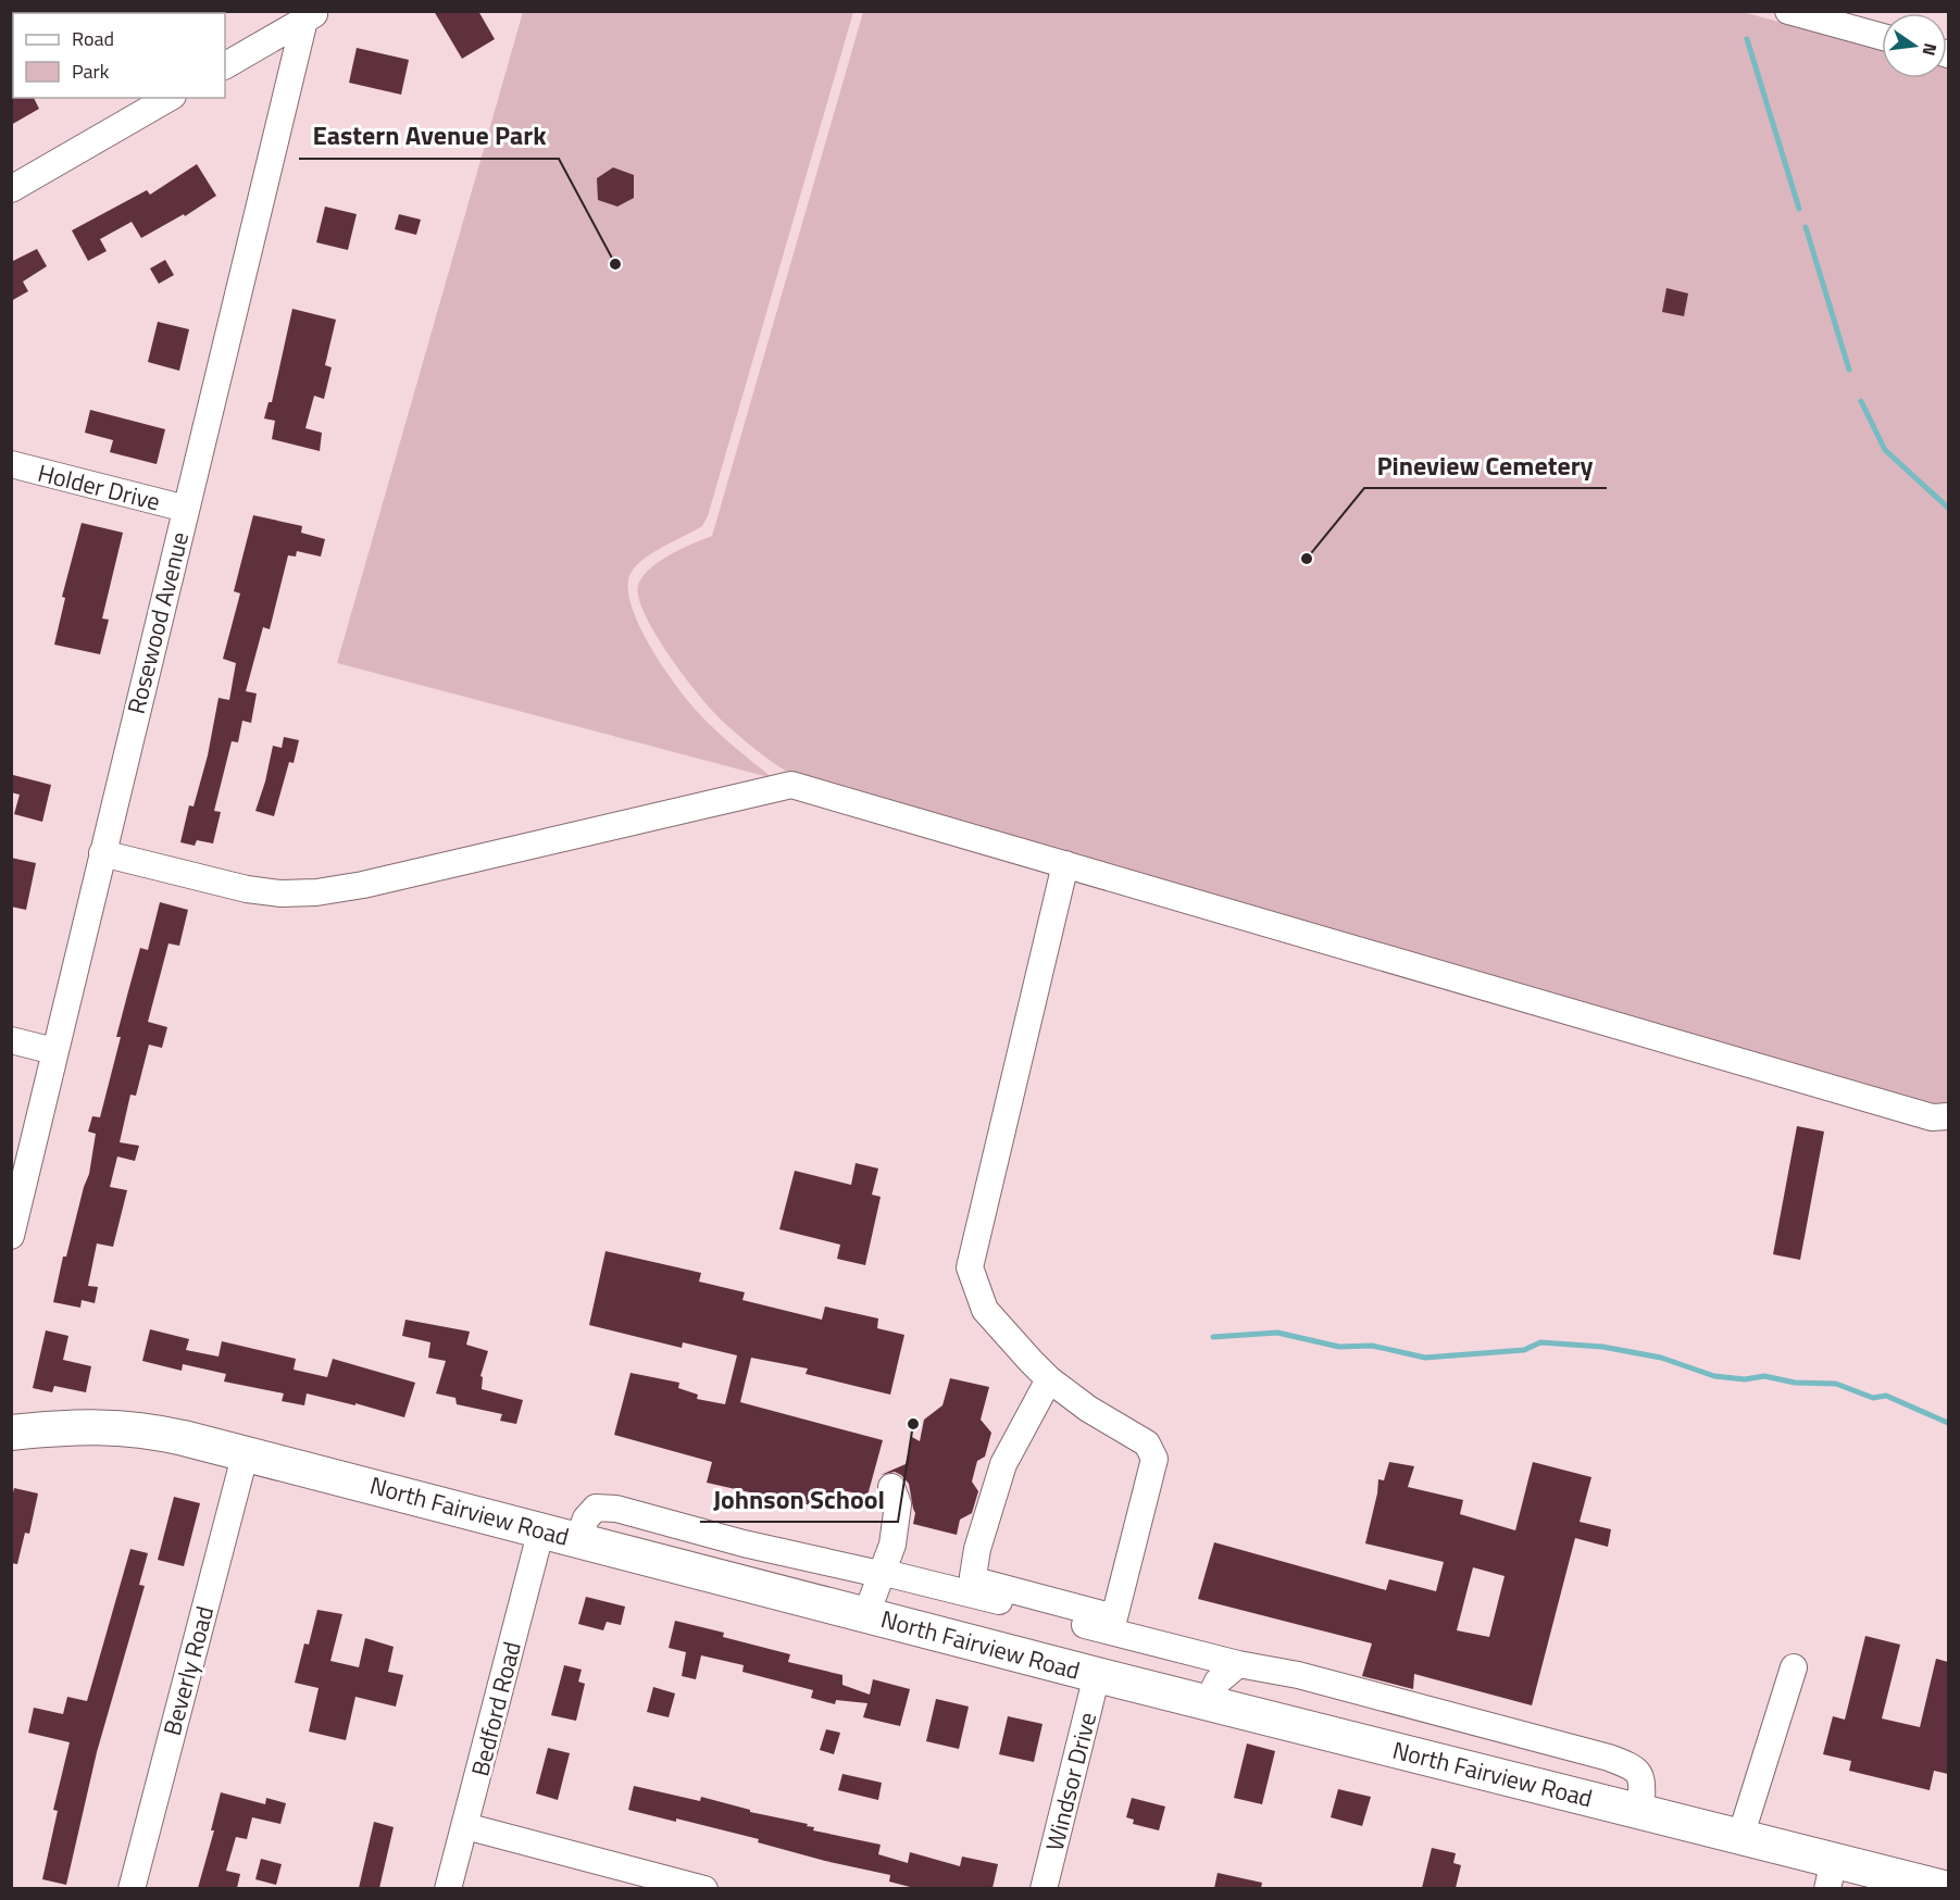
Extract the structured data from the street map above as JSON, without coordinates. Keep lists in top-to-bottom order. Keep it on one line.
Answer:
{"streets":{"main road":["North Fairview Road"],"street":["Holder Drive","Rosewood Avenue","Beverly Road","Bedford Road","Windsor Drive"]},"crossings":[["Holder Drive","Rosewood Avenue"],["North Fairview Road","Beverly Road"],["North Fairview Road","Bedford Road"],["North Fairview Road","Windsor Drive"]],"places":["Eastern Avenue Park","Pineview Cemetery","Johnson School"],"legend":["Road","Park"],"north":"right"}
